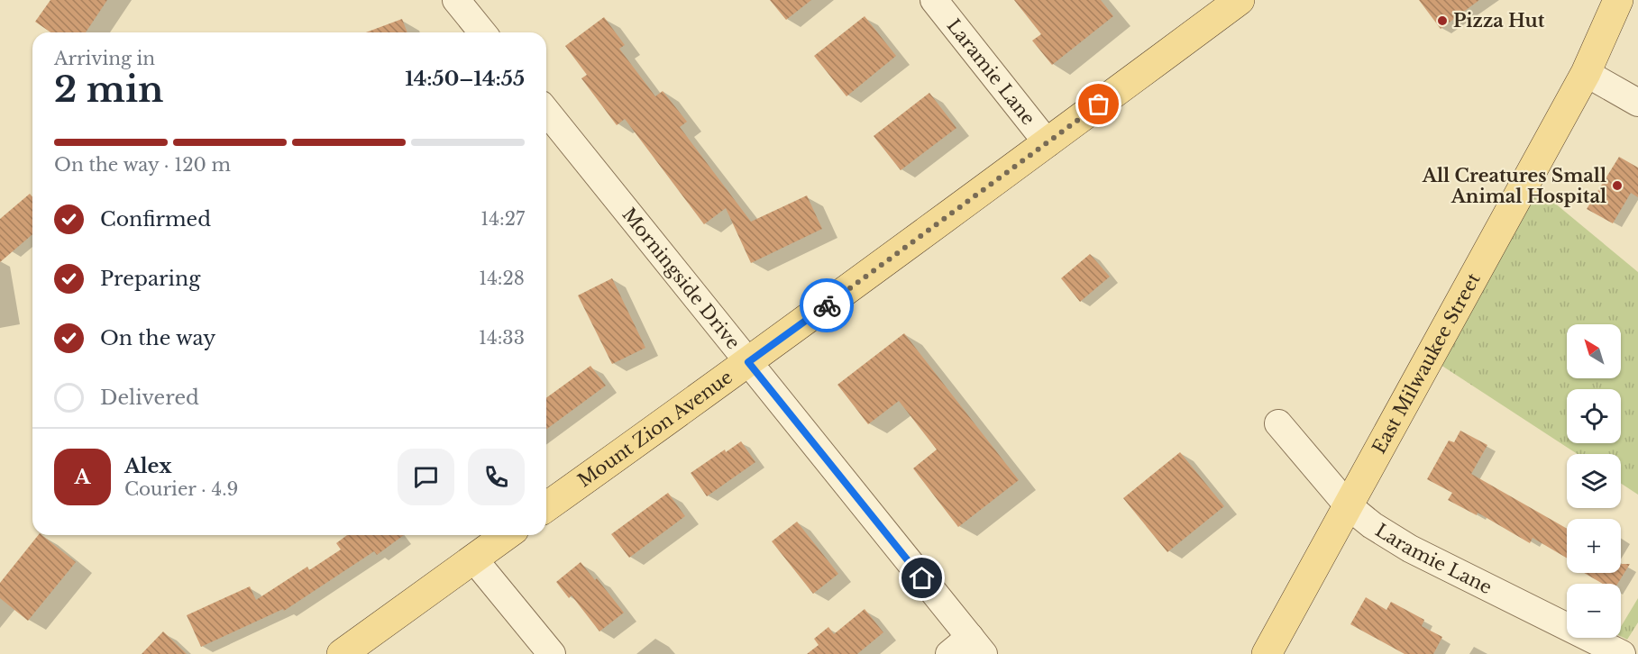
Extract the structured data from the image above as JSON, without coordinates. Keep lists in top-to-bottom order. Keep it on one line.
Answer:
{"streets":{"main road":["East Milwaukee Street","Mount Zion Avenue"],"street":["Laramie Lane","Morningside Drive"]},"crossings":[["Laramie Lane","East Milwaukee Street"],["Laramie Lane","Mount Zion Avenue"],["Morningside Drive","Mount Zion Avenue"]],"places":["Pizza Hut","All Creatures Small Animal Hospital"],"north":"top left","page":{"heading":["2 min","Arriving in","14:50–14:55"],"panel":["Alex","Courier · 4.9"],"bar":"On the way · 120 m","list":[["Confirmed","14:27"],["Preparing","14:28"],["On the way","14:33"],"Delivered"],"map_buttons":["+","−"],"round":"A"}}
